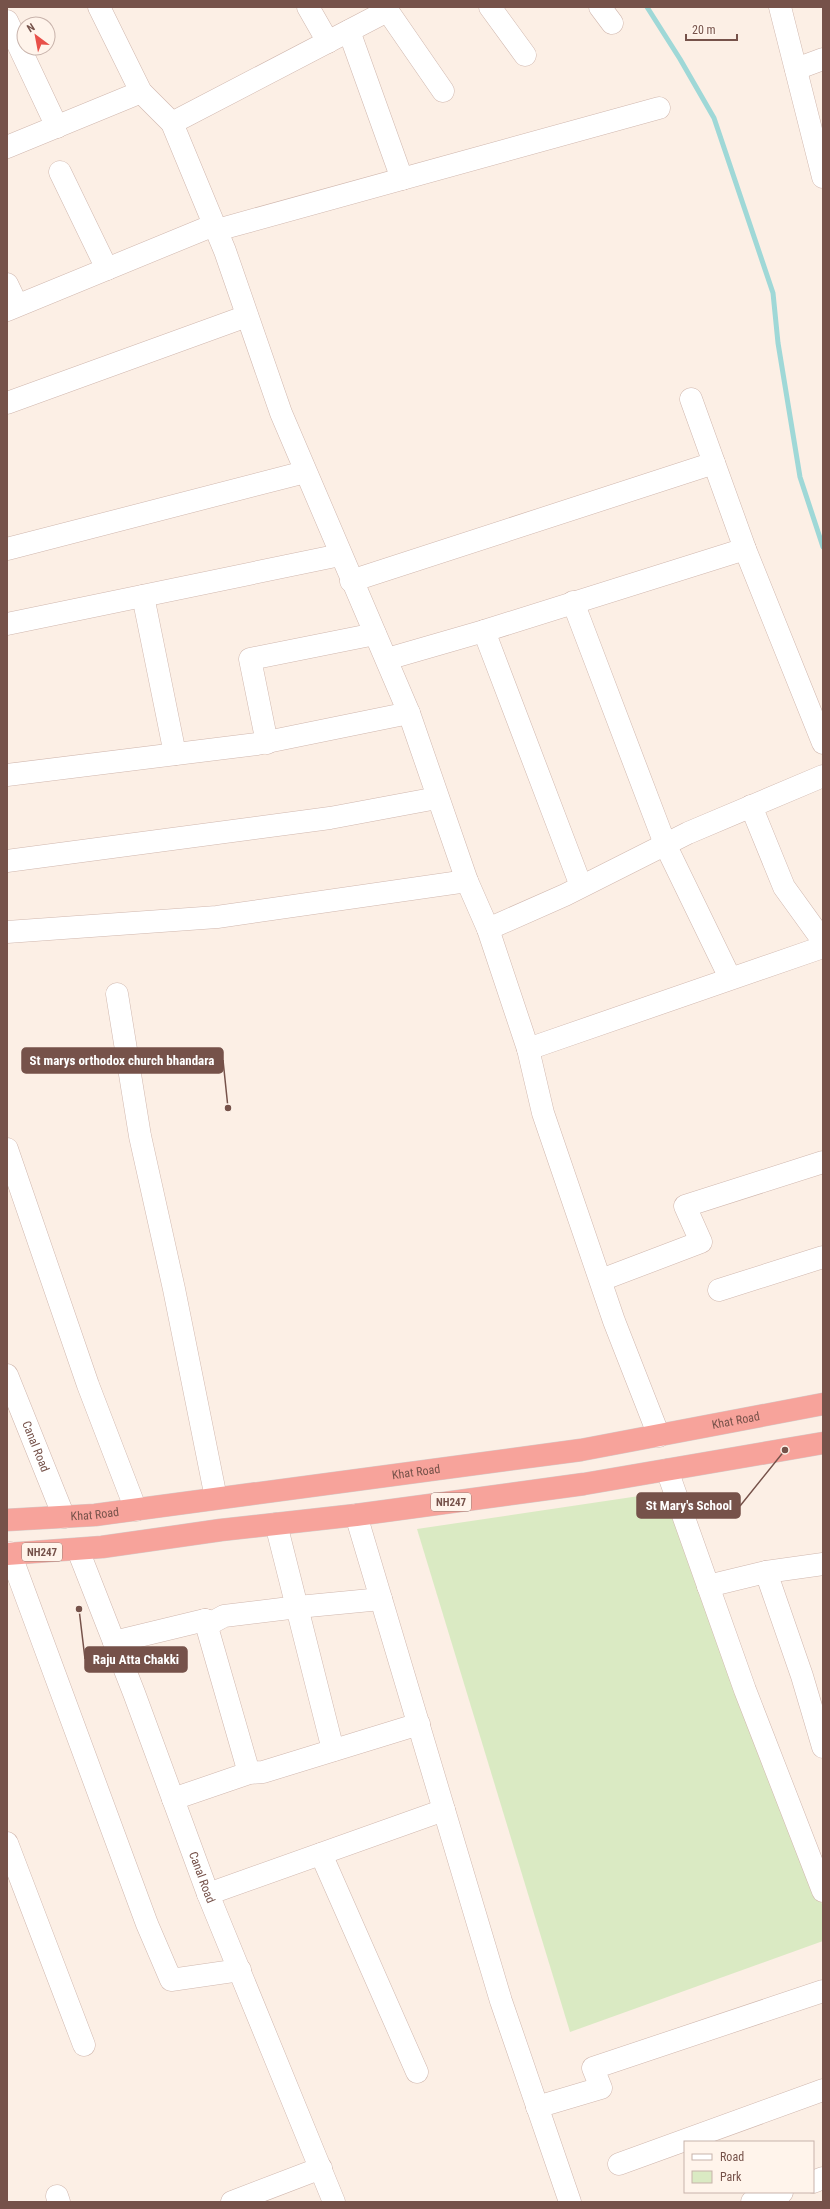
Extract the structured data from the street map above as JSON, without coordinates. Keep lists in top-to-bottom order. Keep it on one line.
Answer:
{"streets":{"highway":["Khat Road","NH247"],"street":["Canal Road"]},"crossings":[["Khat Road","Canal Road"],["Khat Road","NH247"],["Canal Road","NH247"]],"places":["St marys orthodox church bhandara","St Mary's School","Raju Atta Chakki"],"legend":["Road","Park"],"scale_bar":"20 m","north":"top left"}
